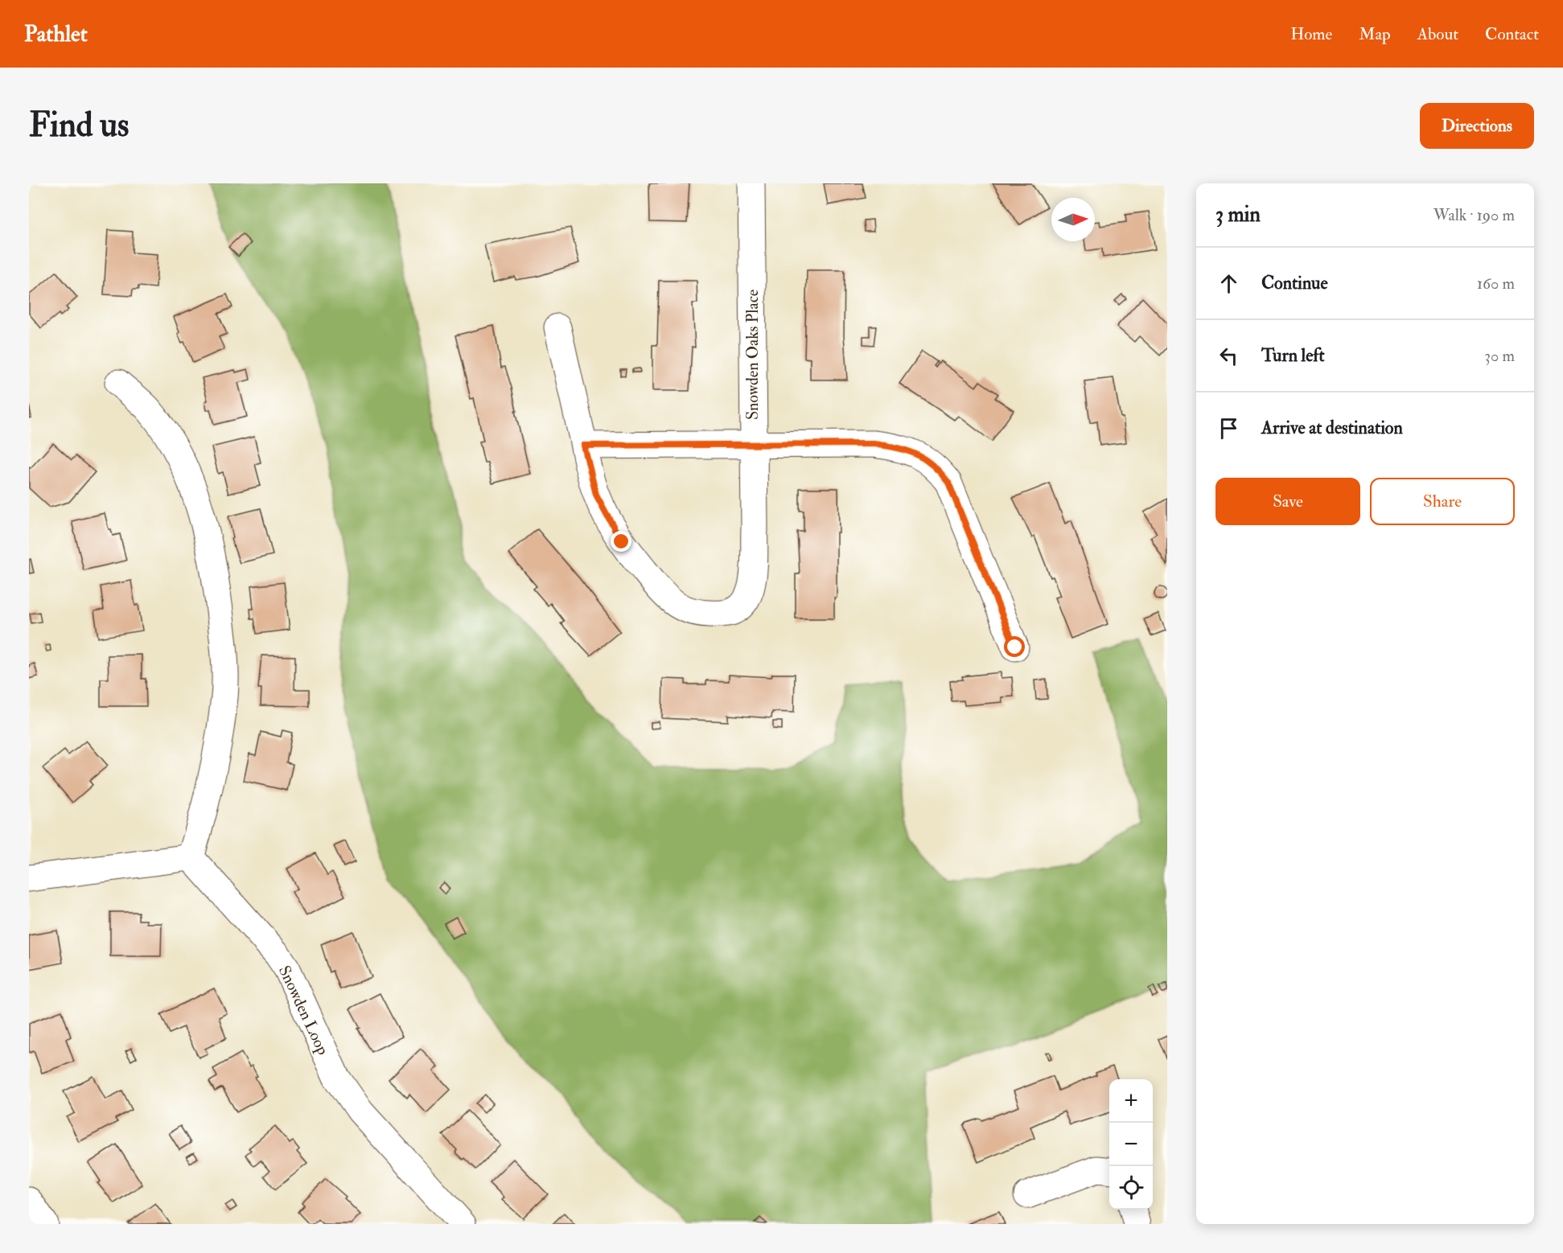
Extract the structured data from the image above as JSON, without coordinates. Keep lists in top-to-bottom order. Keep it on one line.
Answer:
{"streets":{"street":["Snowden Oaks Place","Snowden Loop"]},"north":"right","page":{"header":"Pathlet","nav":["Home","Map","About","Contact"],"buttons":["Directions",["Save","Share"]],"title":"Find us","heading":["3 min","Walk · 190 m"],"list":[["Continue","160 m"],["Turn left","30 m"],"Arrive at destination"],"map_buttons":["+","−"]}}
